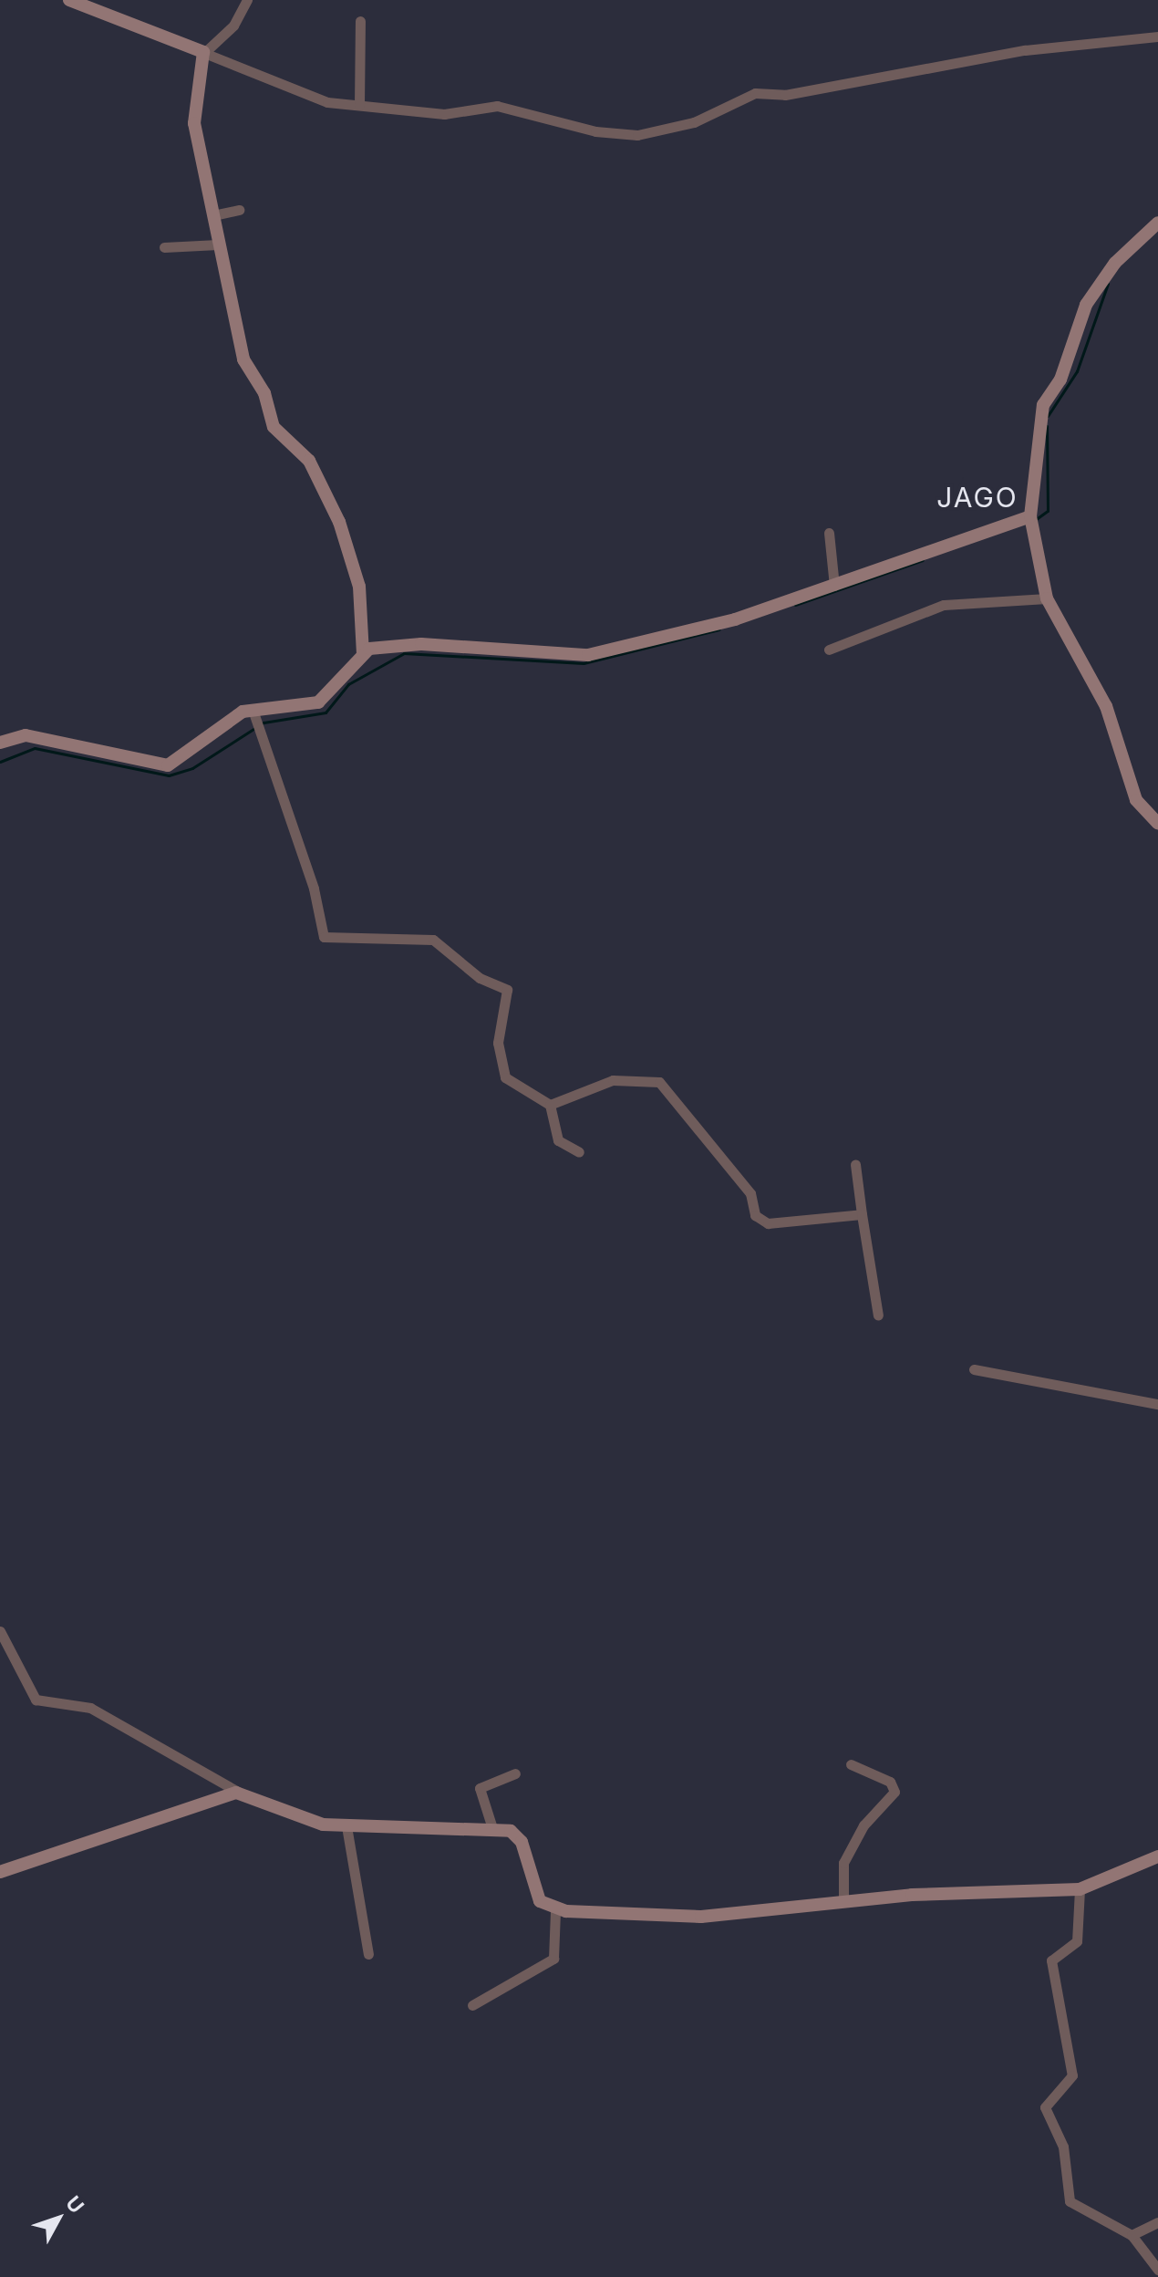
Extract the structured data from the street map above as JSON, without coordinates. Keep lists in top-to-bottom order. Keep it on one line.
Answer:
{"districts":["JAGO"],"north":"top right"}
